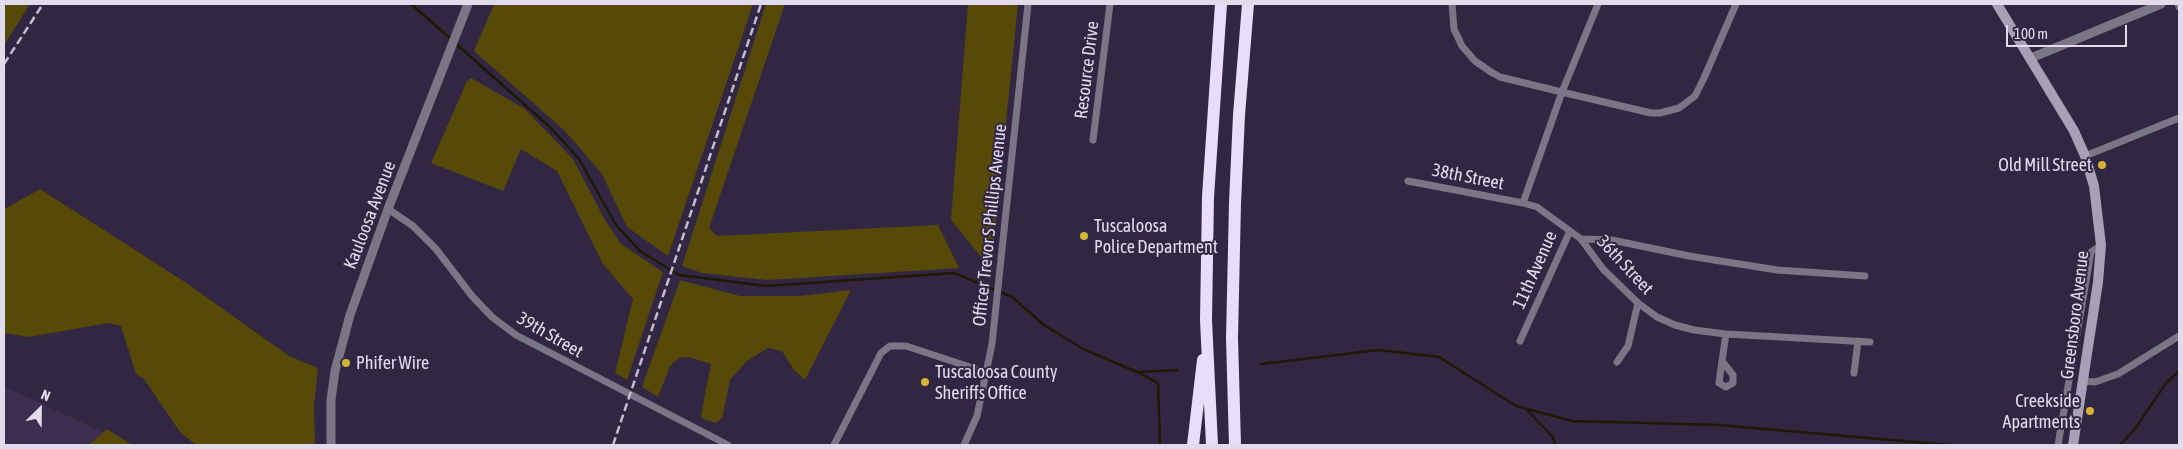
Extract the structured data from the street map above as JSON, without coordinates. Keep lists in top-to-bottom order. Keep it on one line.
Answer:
{"streets":{"main road":["Greensboro Avenue"],"street":["Resource Drive","38th Street","Kauloosa Avenue","Officer Trevor S Phillips Avenue","36th Street","11th Avenue","39th Street"]},"crossings":[["38th Street","11th Avenue"],["Kauloosa Avenue","39th Street"]],"places":["Old Mill Street","Tuscaloosa Police Department","Phifer Wire","Tuscaloosa County Sheriffs Office","Creekside Apartments"],"scale_bar":"100 m","north":"top right"}
